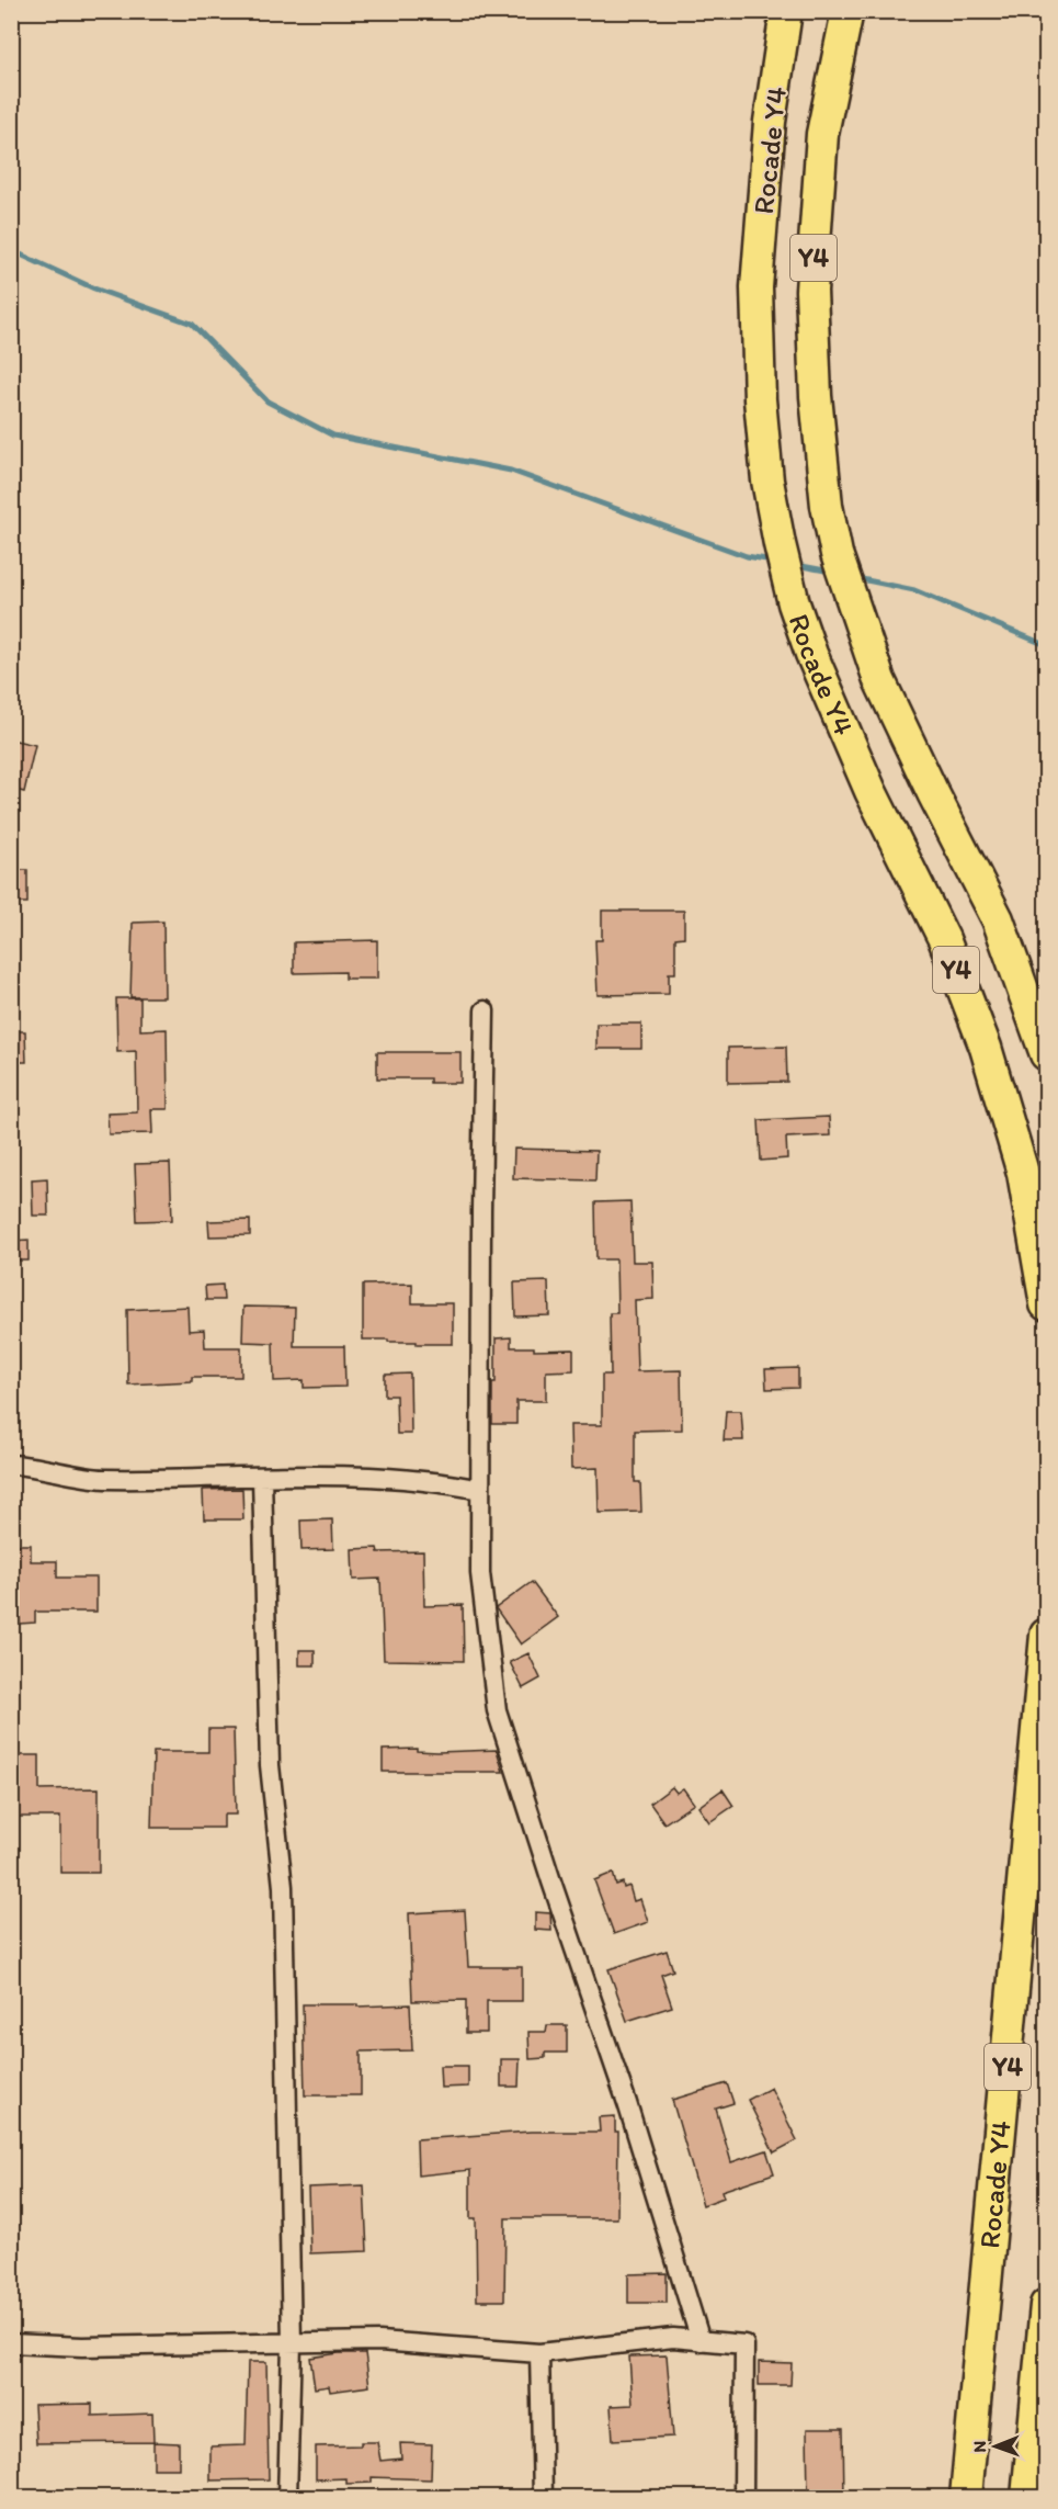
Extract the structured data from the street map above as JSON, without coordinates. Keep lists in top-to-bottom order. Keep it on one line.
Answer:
{"streets":{"highway":["Rocade Y4","Y4"]},"north":"left"}
